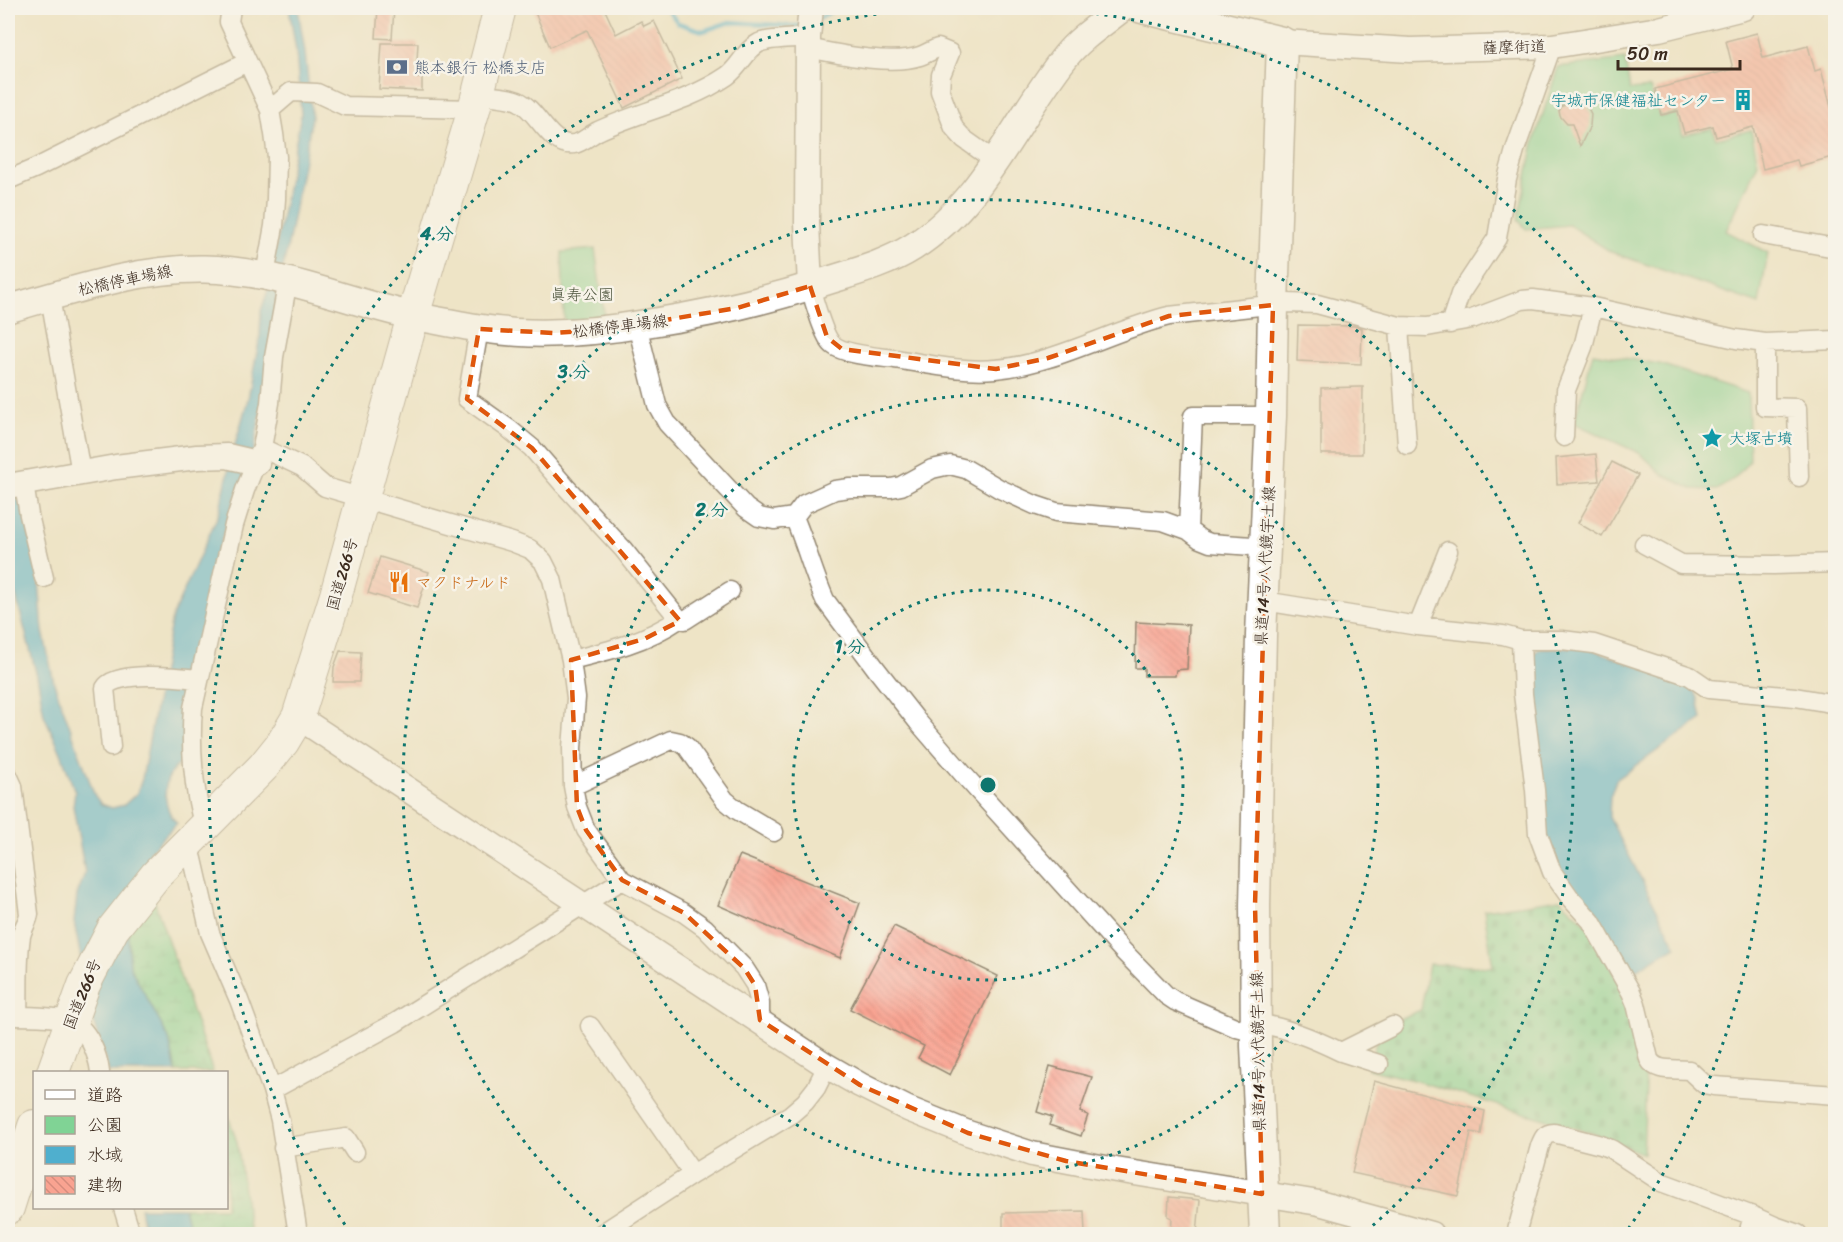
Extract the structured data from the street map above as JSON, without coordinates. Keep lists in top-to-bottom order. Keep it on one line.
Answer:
{"streets":{"highway":["国道266号"],"main road":["松橋停車場線","県道14号八代鏡宇土線"],"street":["薩摩街道"]},"crossings":[["薩摩街道","県道14号八代鏡宇土線"],["松橋停車場線","国道266号"]],"parks":["眞寿公園"],"places":{"bank":["熊本銀行 松橋支店"],"building":["宇城市保健福祉センター"],"place":["大塚古墳"],"restaurant":["マクドナルド"]},"legend":["道路","公園","水域","建物"],"scale_bar":"50 m","rings":["4 分","3 分","2 分","1 分"]}
